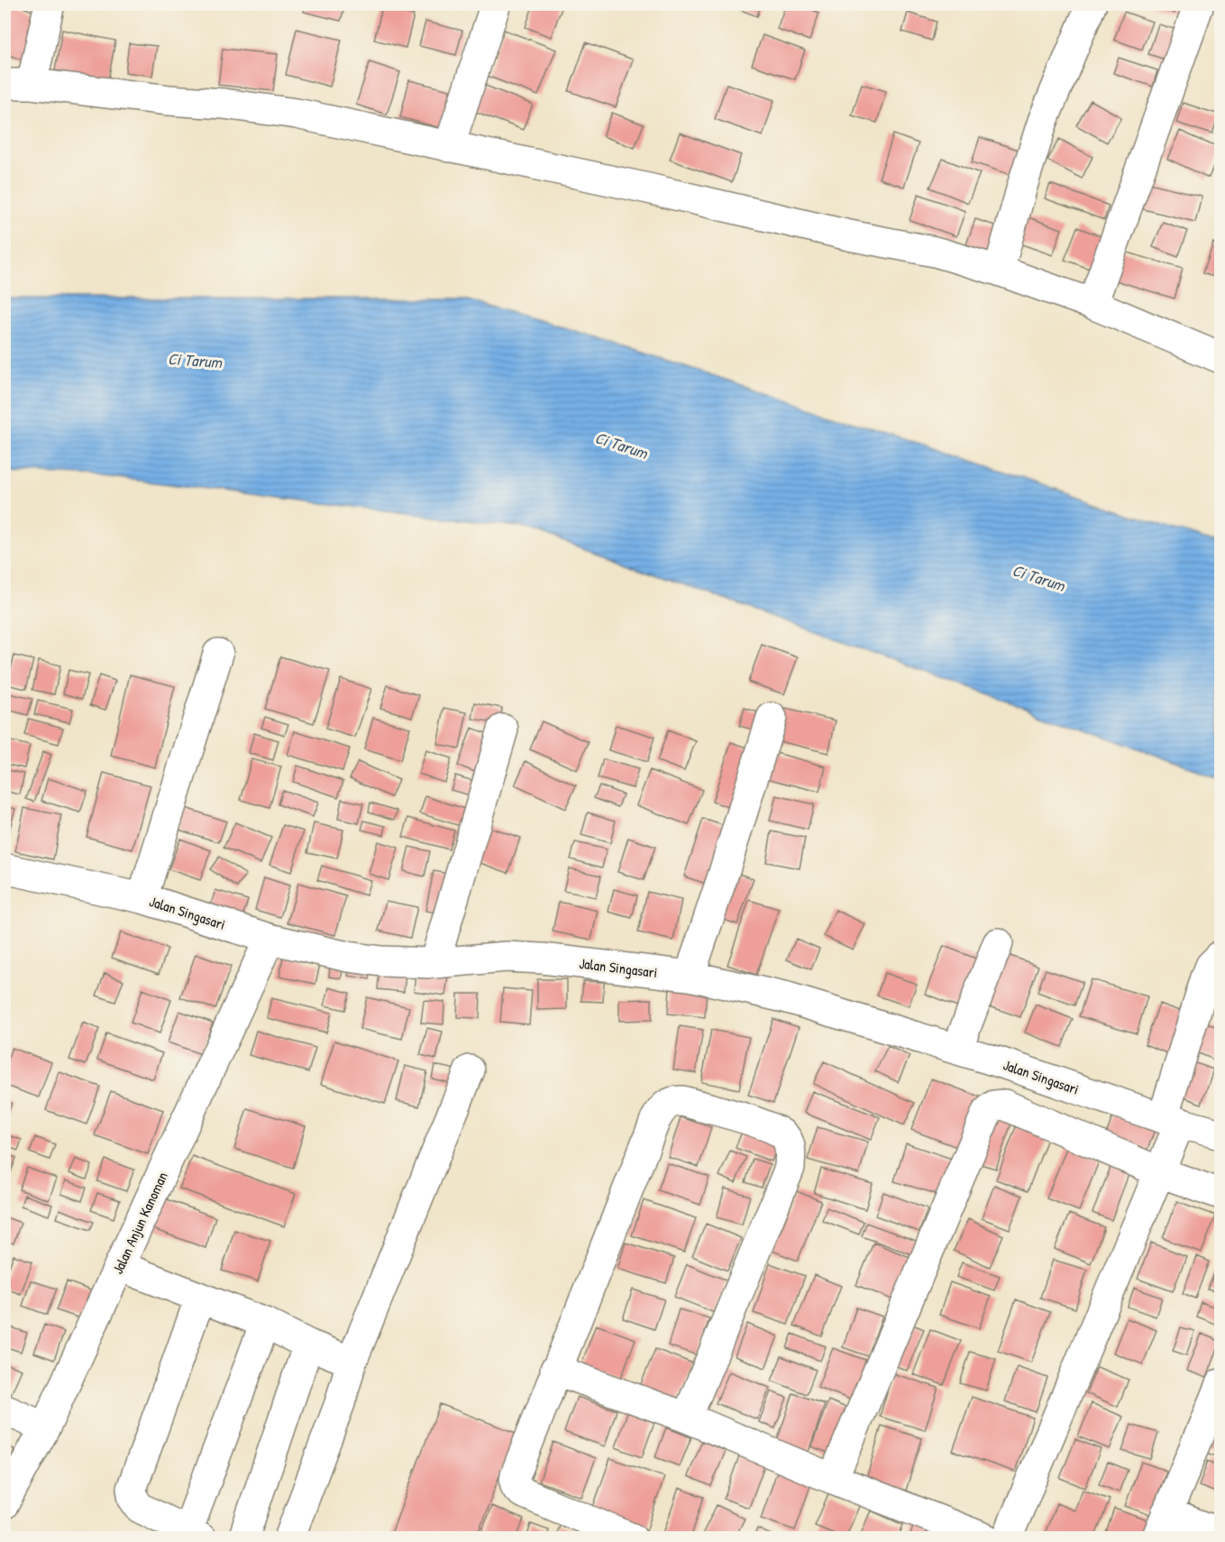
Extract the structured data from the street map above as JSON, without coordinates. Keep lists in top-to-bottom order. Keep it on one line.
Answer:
{"streets":{"street":["Jalan Singasari","Jalan Anjun Kanoman"]},"crossings":[["Jalan Singasari","Jalan Anjun Kanoman"]],"water":["Ci Tarum"]}
